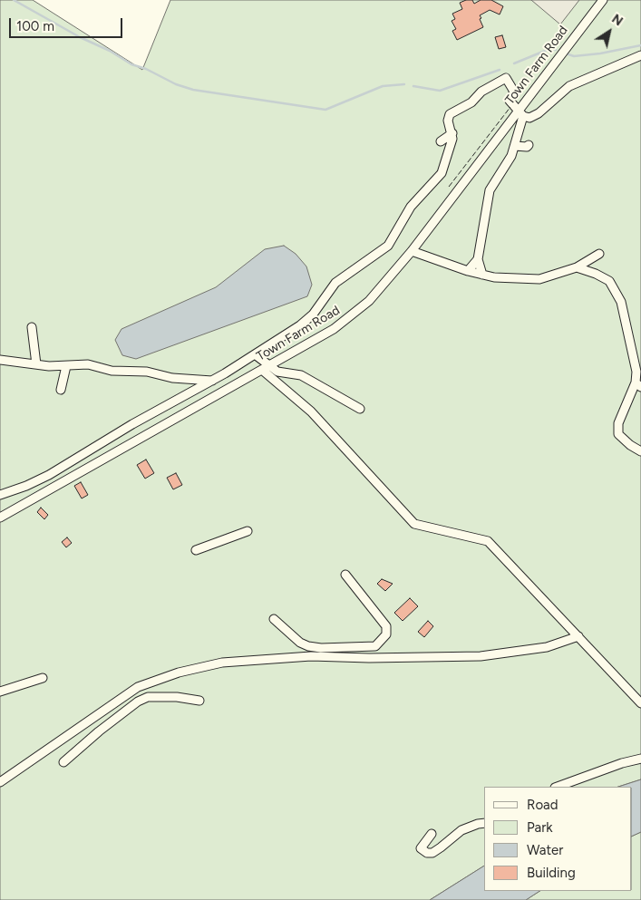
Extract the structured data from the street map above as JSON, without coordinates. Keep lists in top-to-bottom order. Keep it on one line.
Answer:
{"streets":{"street":["Town Farm Road"]},"legend":["Road","Park","Water","Building"],"scale_bar":"100 m","north":"top right"}
